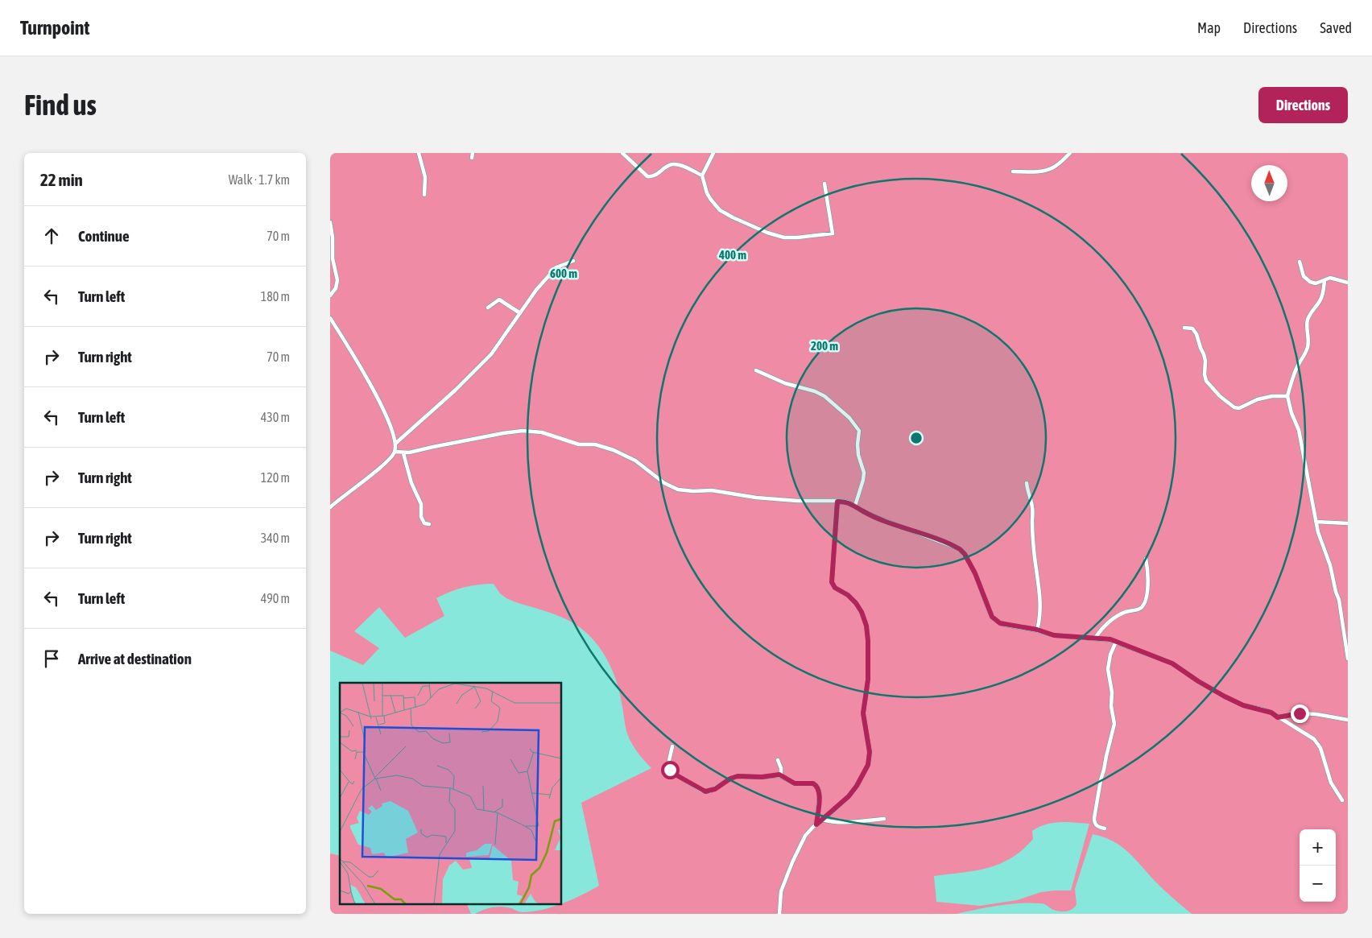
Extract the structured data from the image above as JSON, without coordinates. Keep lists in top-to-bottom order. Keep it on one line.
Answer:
{"north":"top","page":{"header":"Turnpoint","nav":["Map","Directions","Saved"],"buttons":"Directions","title":"Find us","heading":["22 min","Walk · 1.7 km"],"list":[["Continue","70 m"],["Turn left","180 m"],["Turn right","70 m"],["Turn left","430 m"],["Turn right","120 m"],["Turn right","340 m"],["Turn left","490 m"],"Arrive at destination"],"map_buttons":["+","−"]},"rings":["400 m","600 m","200 m"]}
